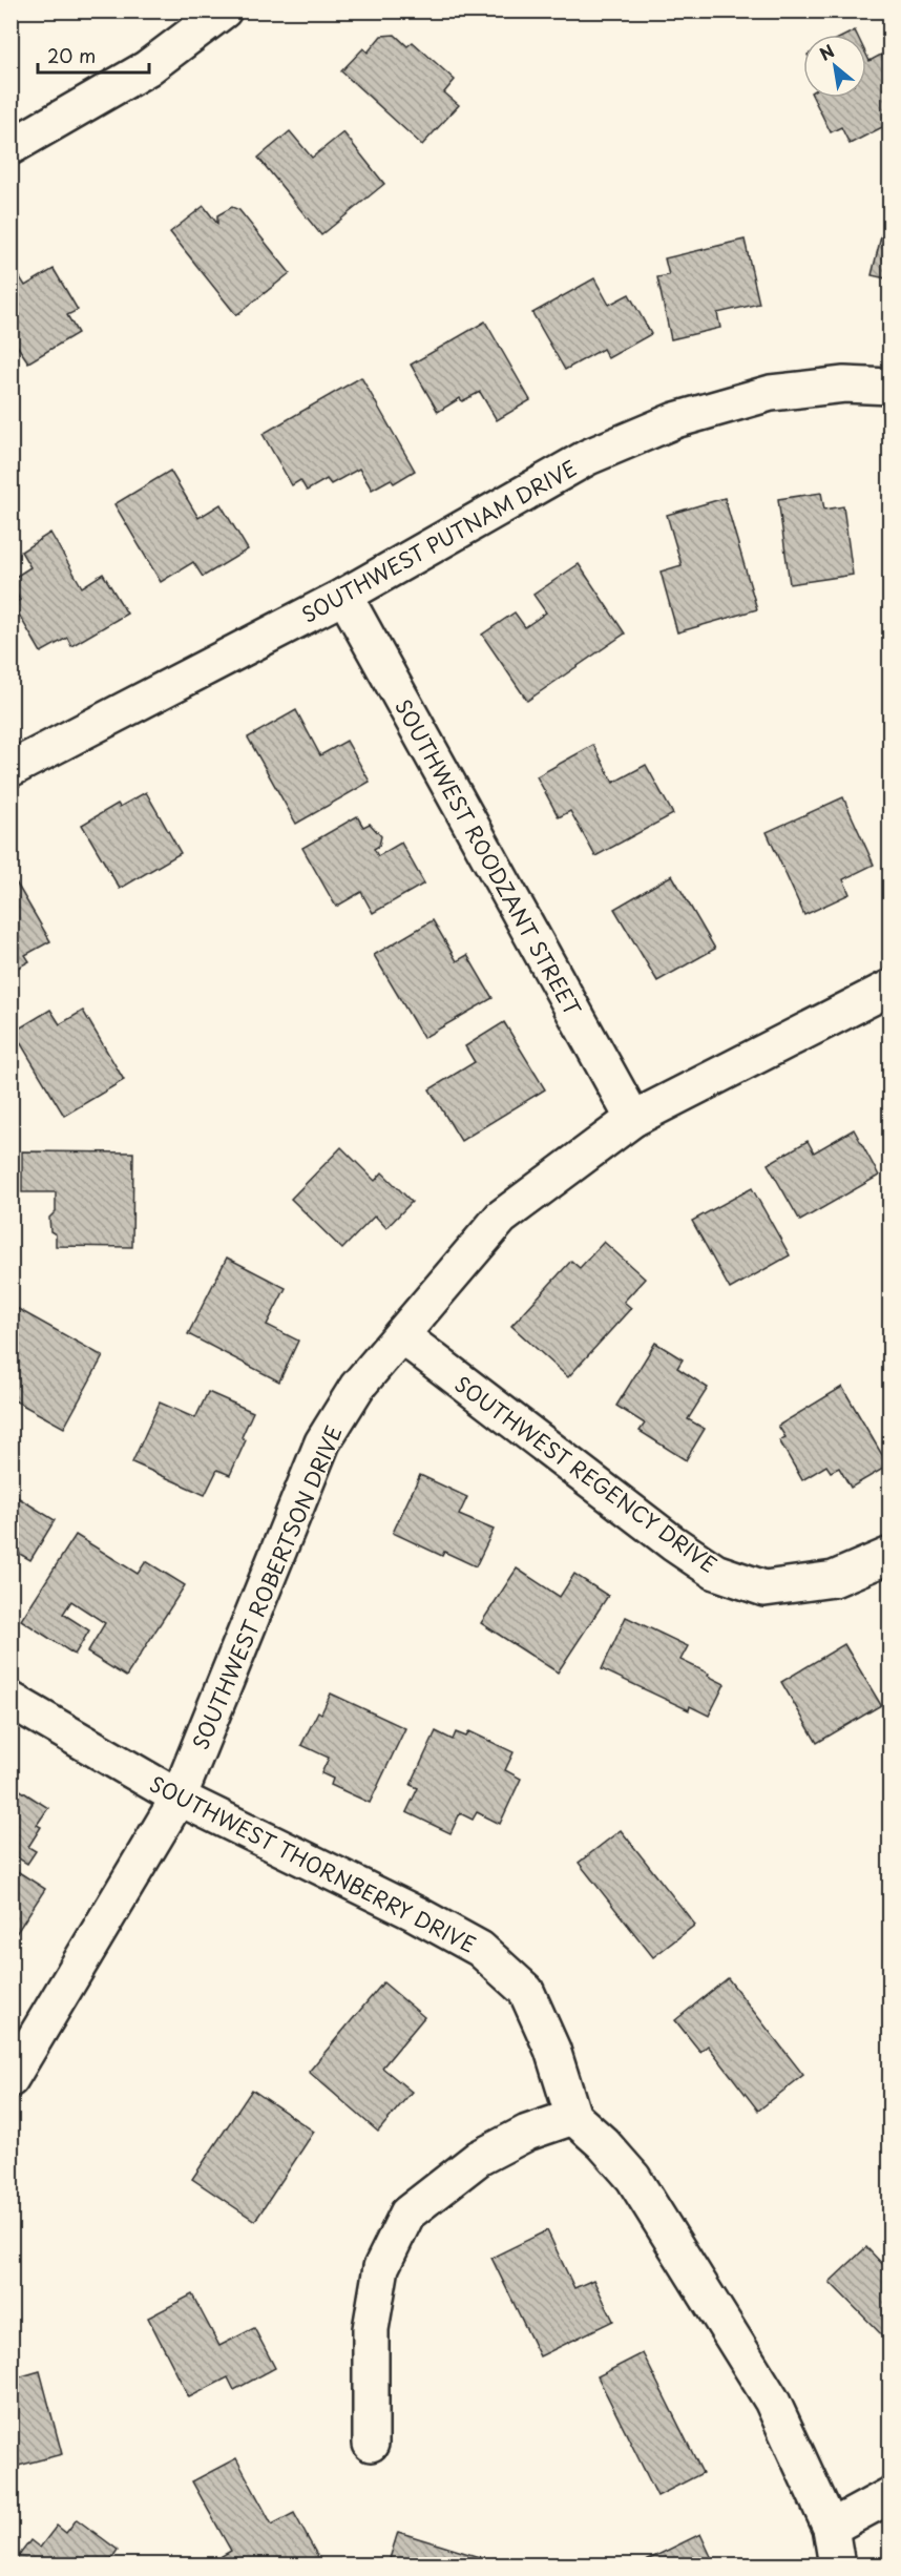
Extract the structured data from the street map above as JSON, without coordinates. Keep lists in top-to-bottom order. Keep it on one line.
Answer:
{"streets":{"street":["SOUTHWEST PUTNAM DRIVE","SOUTHWEST ROODZANT STREET","SOUTHWEST REGENCY DRIVE","SOUTHWEST ROBERTSON DRIVE","SOUTHWEST THORNBERRY DRIVE"]},"crossings":[["SOUTHWEST PUTNAM DRIVE","SOUTHWEST ROODZANT STREET"],["SOUTHWEST ROODZANT STREET","SOUTHWEST ROBERTSON DRIVE"],["SOUTHWEST REGENCY DRIVE","SOUTHWEST ROBERTSON DRIVE"],["SOUTHWEST ROBERTSON DRIVE","SOUTHWEST THORNBERRY DRIVE"]],"scale_bar":"20 m","north":"top left"}
